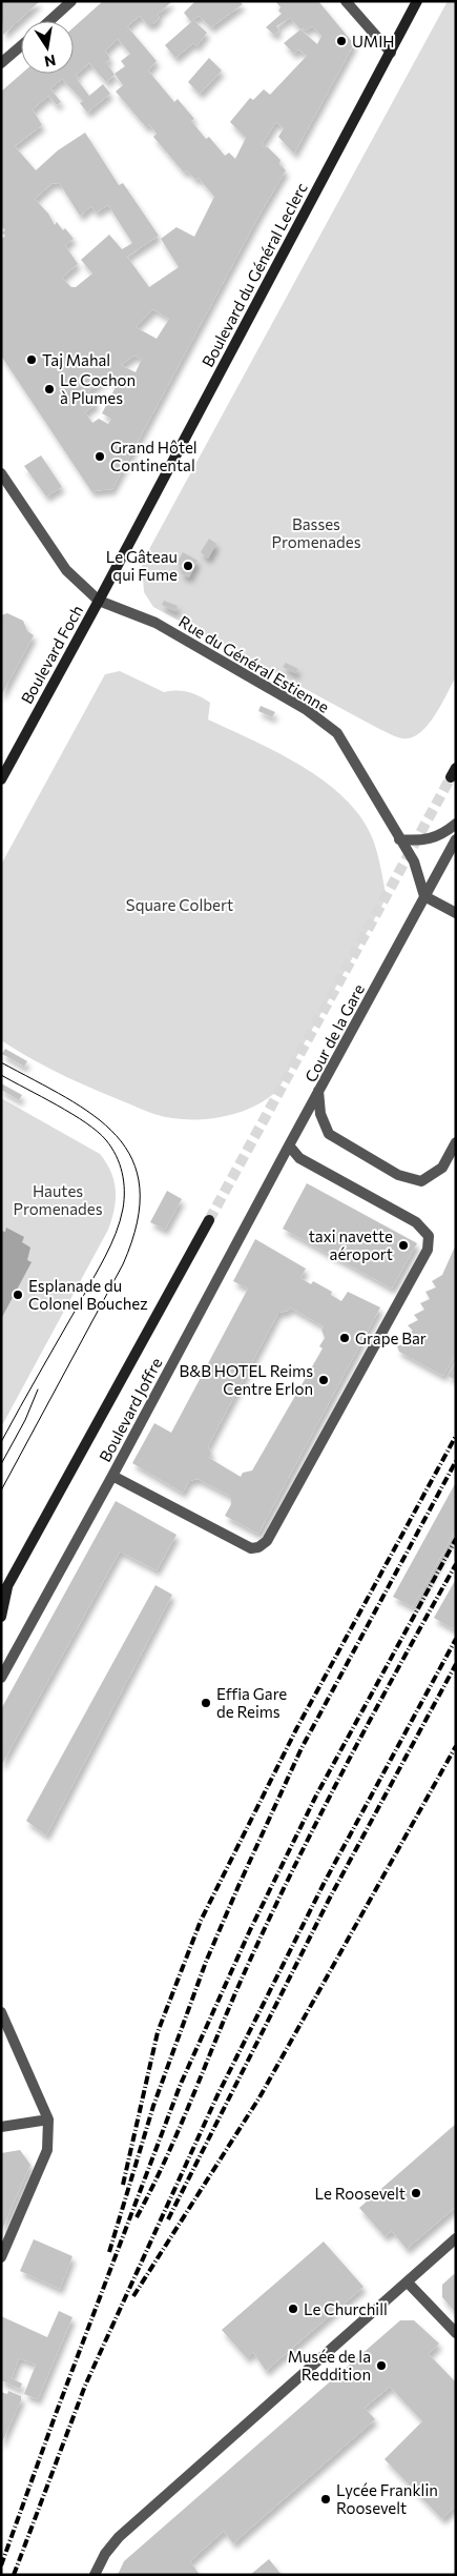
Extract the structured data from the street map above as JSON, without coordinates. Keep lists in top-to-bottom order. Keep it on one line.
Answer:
{"streets":{"main road":["Boulevard du Général Leclerc","Boulevard Foch","Boulevard Joffre"],"street":["Rue du Général Estienne","Cour de la Gare"]},"crossings":[["Boulevard du Général Leclerc","Boulevard Foch"],["Boulevard du Général Leclerc","Rue du Général Estienne"],["Boulevard Foch","Rue du Général Estienne"],["Rue du Général Estienne","Cour de la Gare"],["Cour de la Gare","Boulevard Joffre"]],"parks":["Basses Promenades","Square Colbert","Hautes Promenades"],"places":["UMIH","Taj Mahal","Le Cochon à Plumes","Grand Hôtel Continental","Le Gâteau qui Fume","taxi navette aéroport","Esplanade du Colonel Bouchez","Grape Bar","B&B HOTEL Reims Centre Erlon","Effia Gare de Reims","Le Roosevelt","Le Churchill","Musée de la Reddition","Lycée Franklin Roosevelt"],"north":"bottom"}
